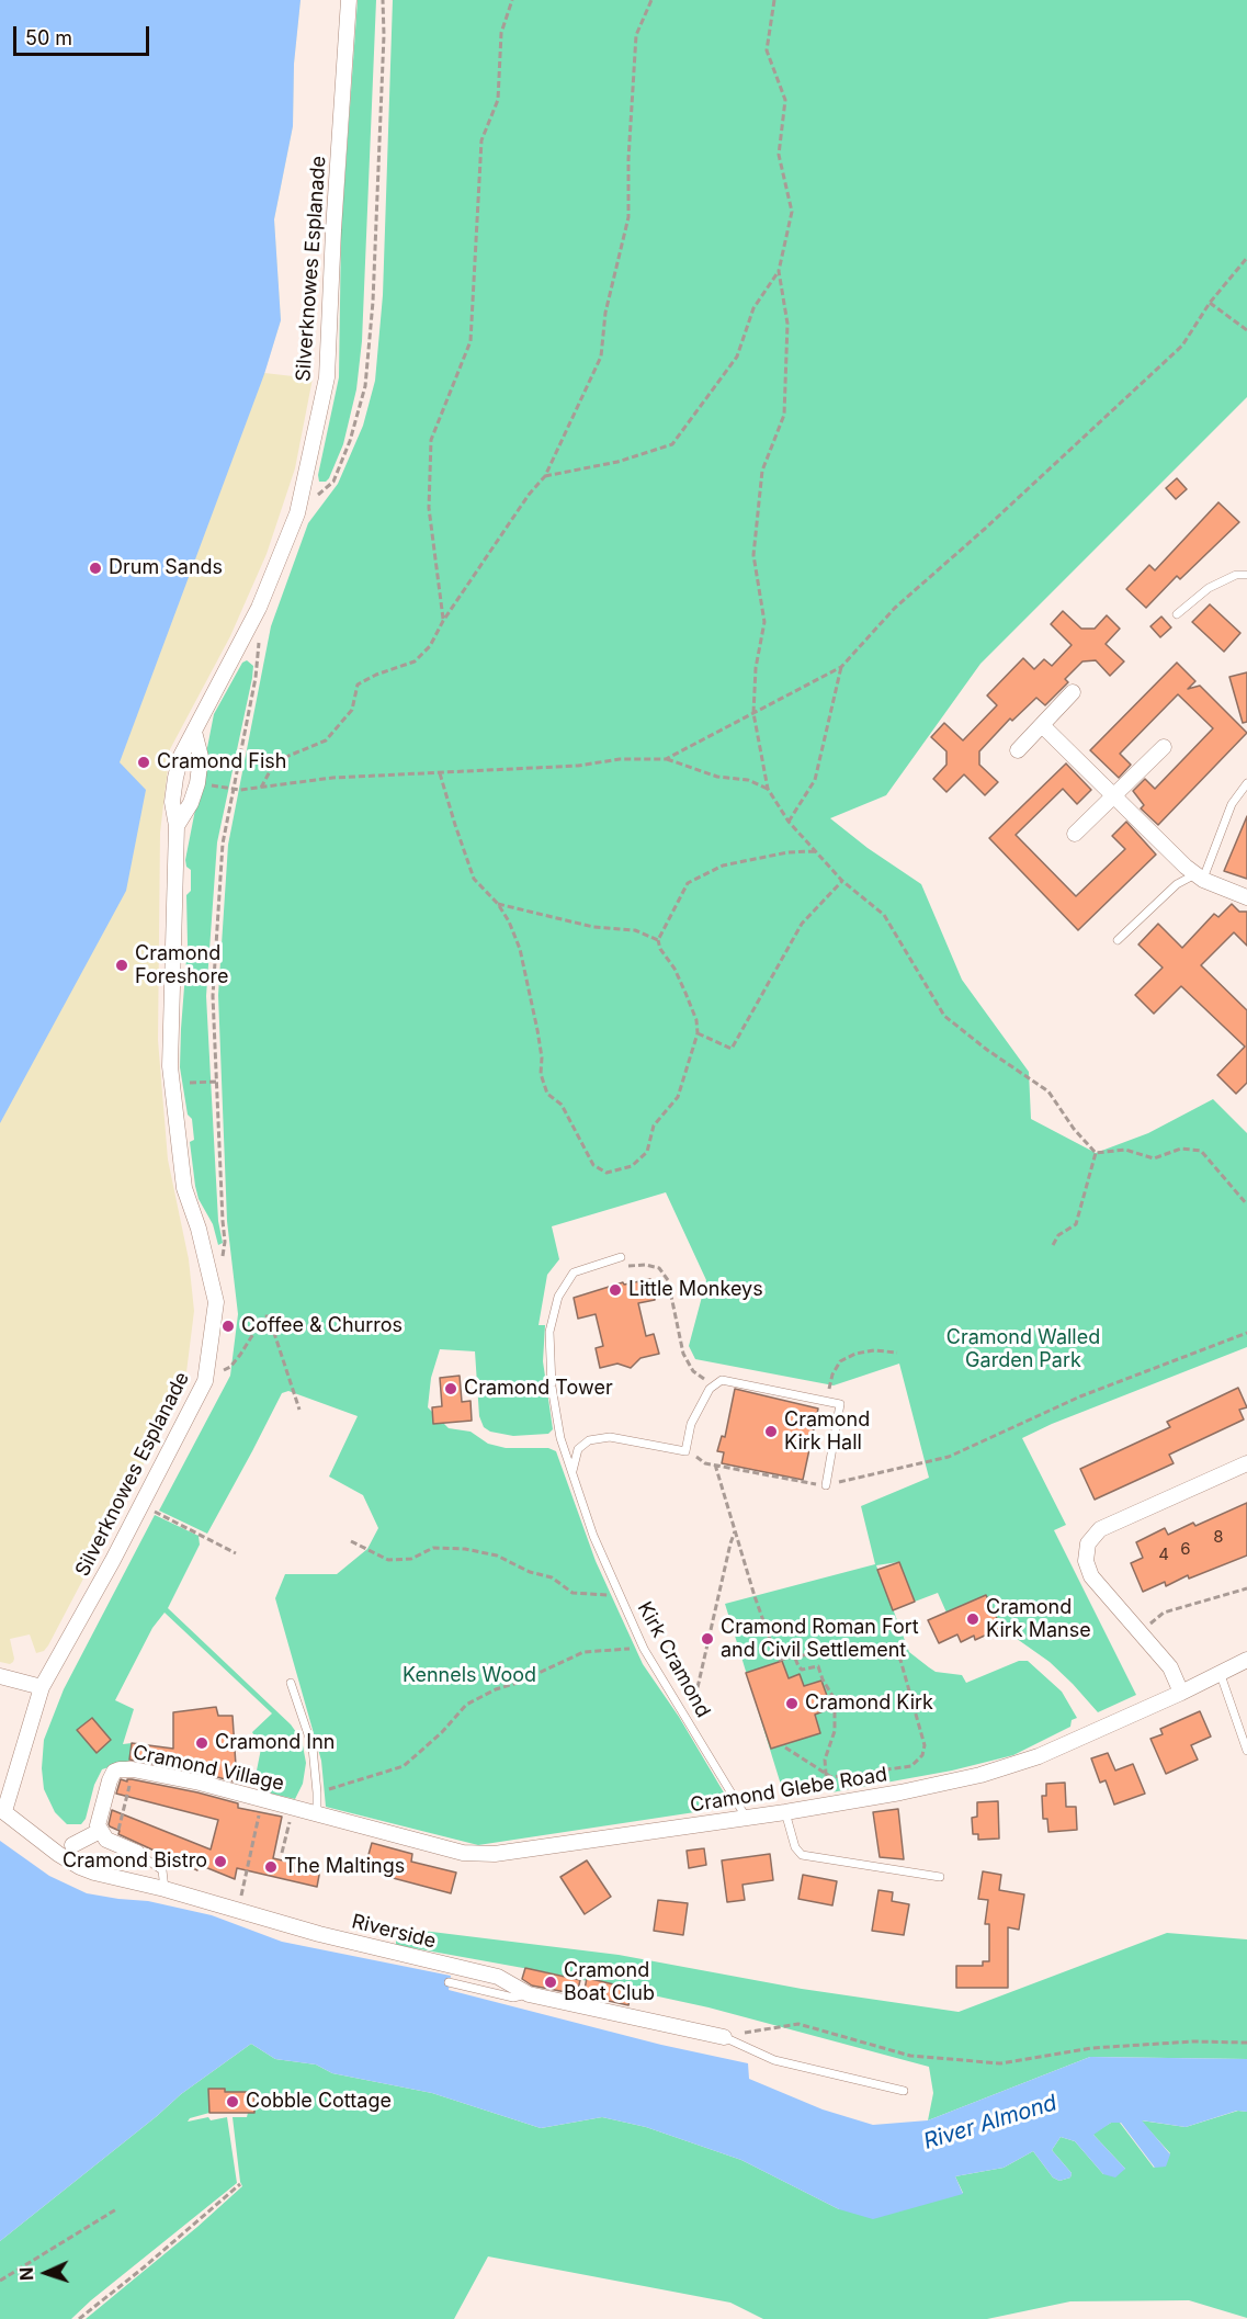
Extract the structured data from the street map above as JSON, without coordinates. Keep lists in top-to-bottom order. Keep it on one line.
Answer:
{"streets":{"street":["Silverknowes Esplanade","Cramond Village","Cramond Glebe Road","Riverside"],"lane":["Kirk Cramond"]},"crossings":[["Silverknowes Esplanade","Riverside"],["Kirk Cramond","Cramond Glebe Road"],["Cramond Village","Cramond Glebe Road"]],"water":["River Almond"],"parks":["Cramond Walled Garden Park","Kennels Wood"],"places":["Drum Sands","Cramond Fish","Cramond Foreshore","Little Monkeys","Coffee & Churros","Cramond Tower","Cramond Kirk Hall","Cramond Kirk Manse","Cramond Roman Fort and Civil Settlement","Cramond Kirk","Cramond Inn","Cramond Bistro","The Maltings","Cramond Boat Club","Cobble Cottage"],"house_numbers":["8","6","4"],"scale_bar":"50 m","north":"left"}
